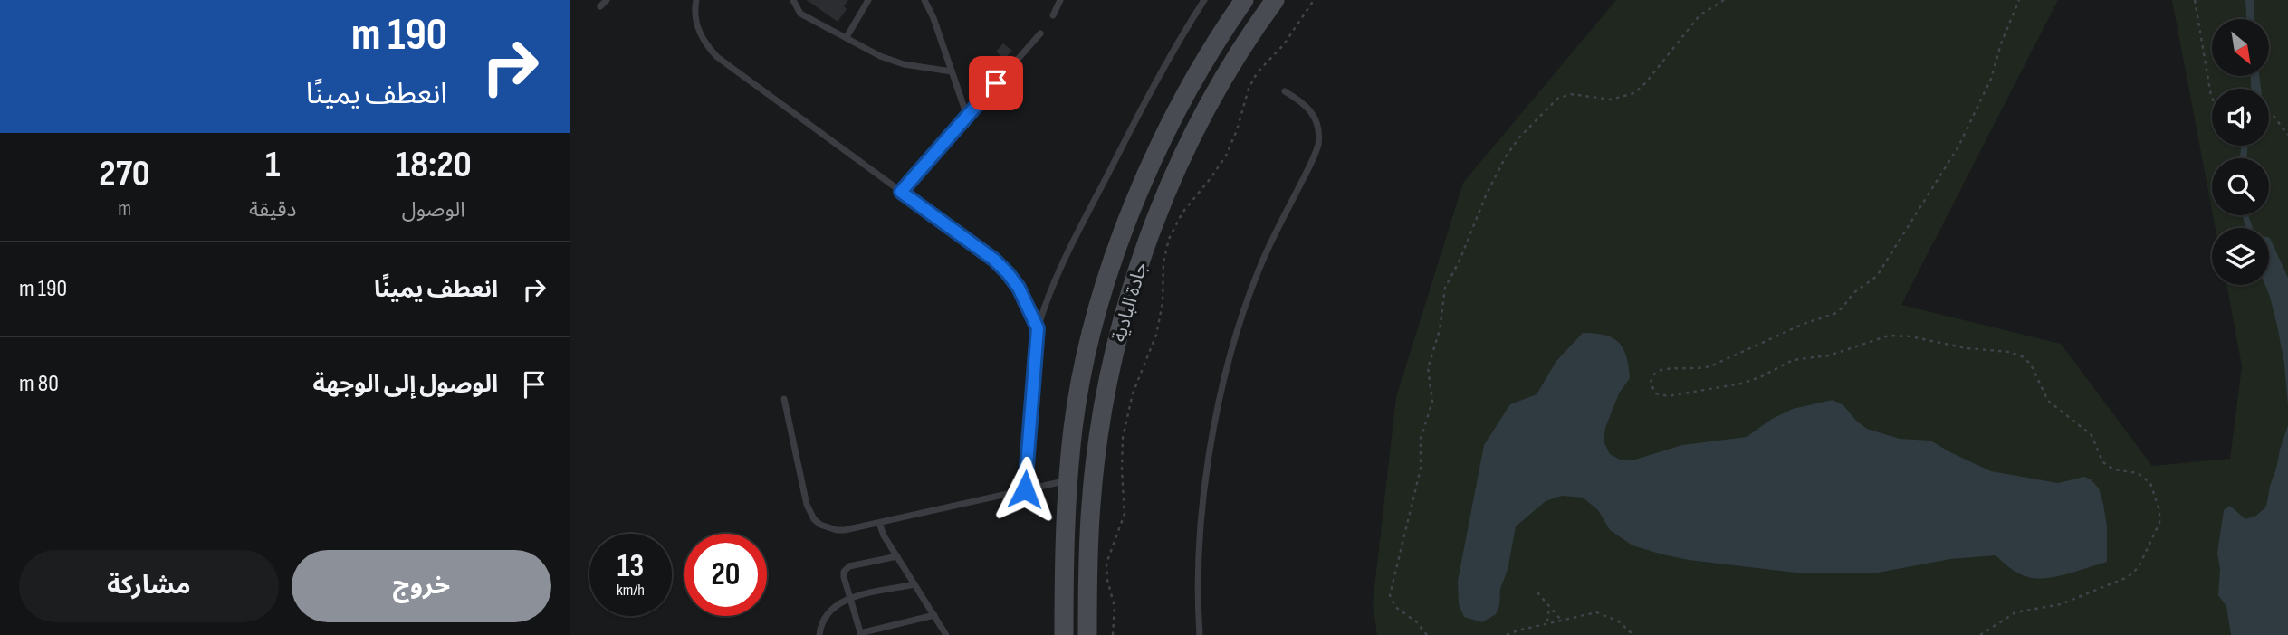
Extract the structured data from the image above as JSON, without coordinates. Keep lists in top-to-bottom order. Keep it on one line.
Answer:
{"streets":{"street":["جادة البادية"]},"north":"bottom right","page":{"turn":["190 m","انعطف يمينًا"],"eta":["18:20","الوصول","1","دقيقة","270","m"],"list":[{"name":"انعطف يمينًا","value":"190 m"},{"name":"الوصول إلى الوجهة","value":"80 m"}],"speed":"13 km/h","limit":"20","buttons":["خروج","مشاركة"]}}
